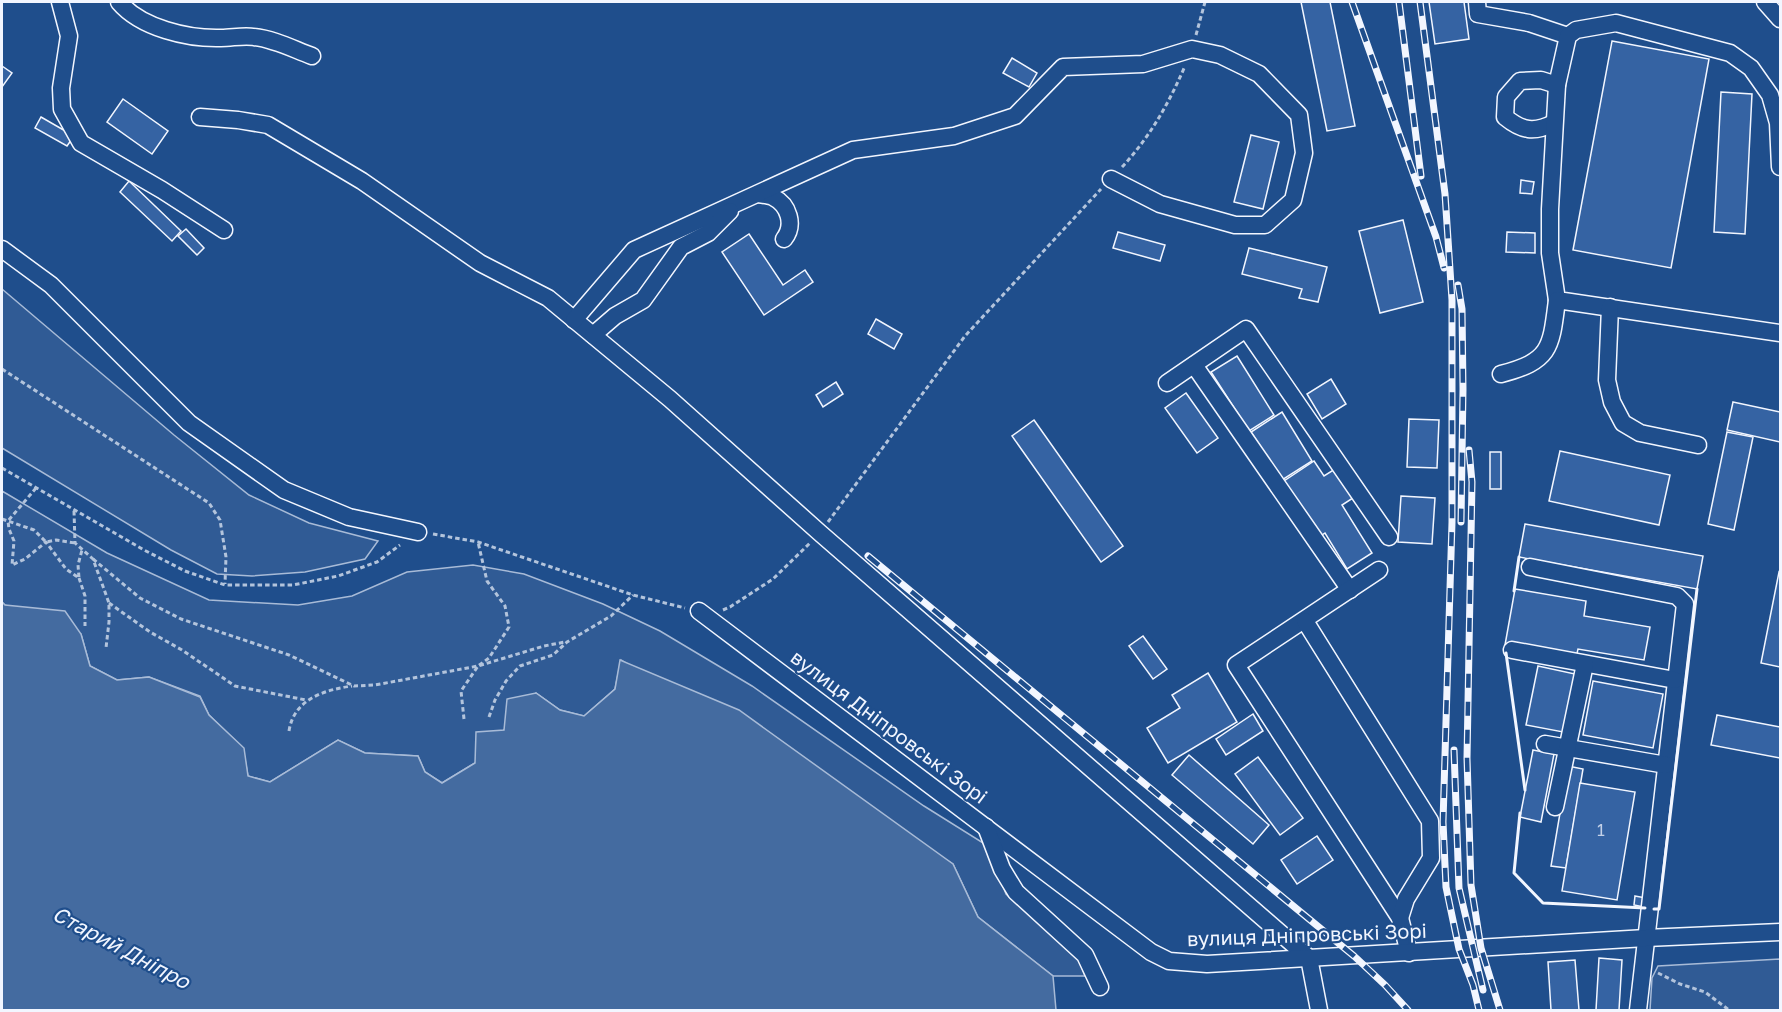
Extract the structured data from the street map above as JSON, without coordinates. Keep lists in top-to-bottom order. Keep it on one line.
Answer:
{"streets":{"street":["вулиця Дніпровські Зорі"]},"water":["Старий Дніпро"],"house_numbers":["1"]}
